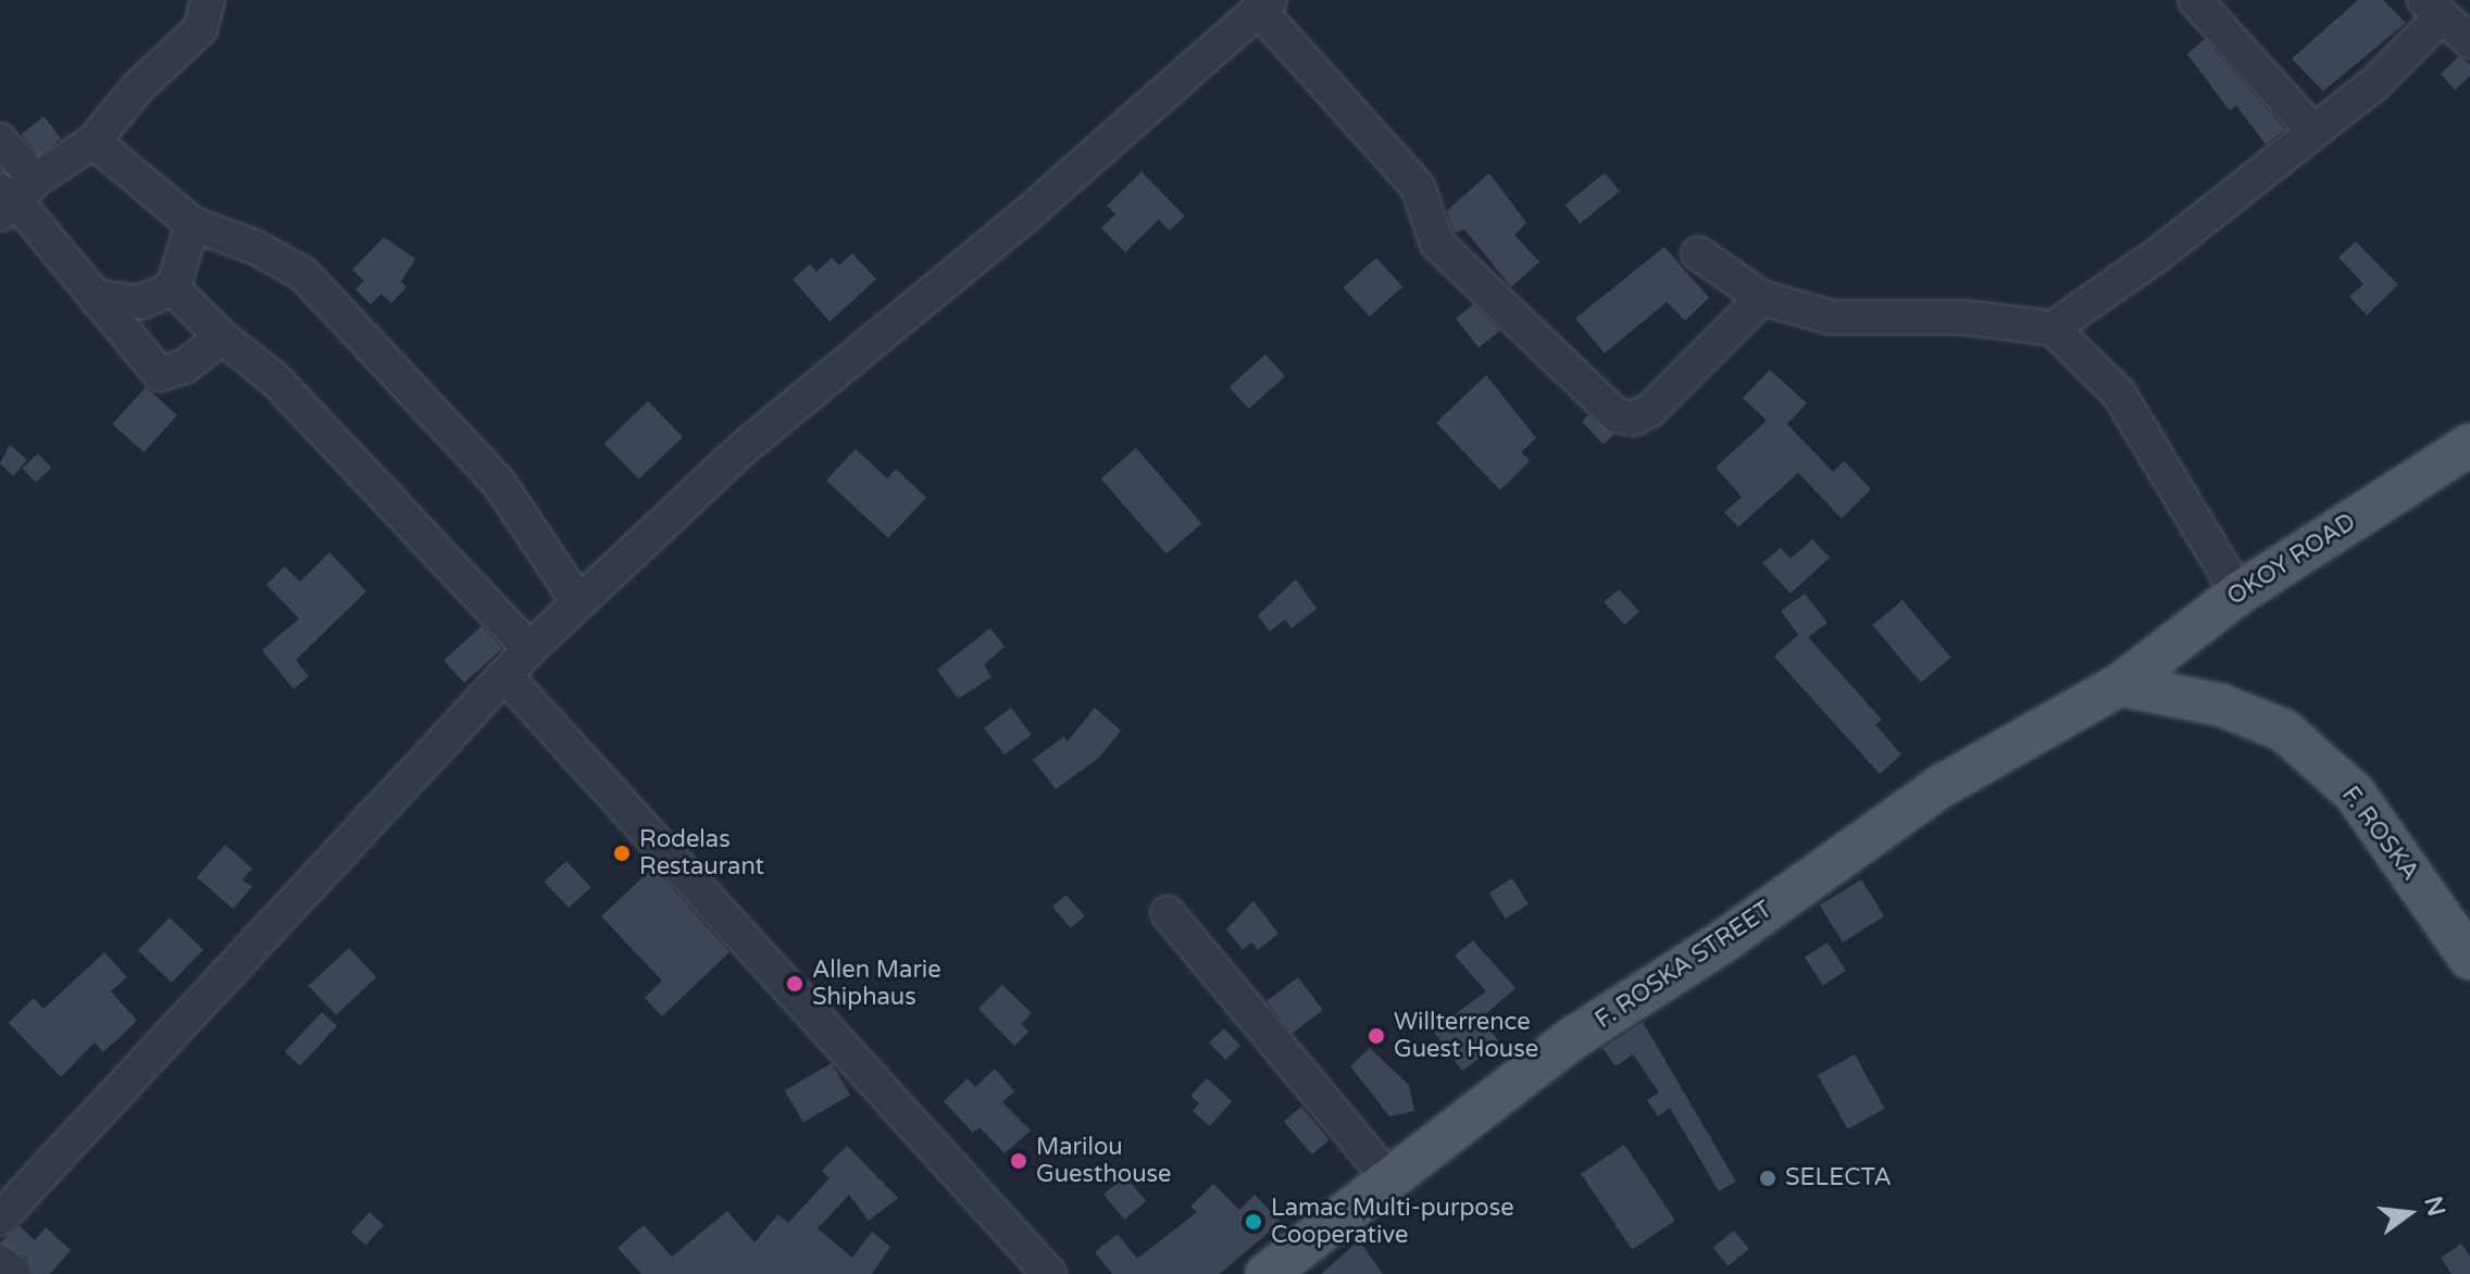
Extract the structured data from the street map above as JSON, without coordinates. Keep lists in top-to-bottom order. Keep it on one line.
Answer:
{"streets":{"main road":["OKOY ROAD","F. ROSKA","F. ROSKA STREET"]},"crossings":[["OKOY ROAD","F. ROSKA"],["OKOY ROAD","F. ROSKA STREET"],["F. ROSKA","F. ROSKA STREET"]],"places":["Rodelas Restaurant","Allen Marie Shiphaus","Willterrence Guest House","Marilou Guesthouse","SELECTA","Lamac Multi-purpose Cooperative"],"north":"right"}
